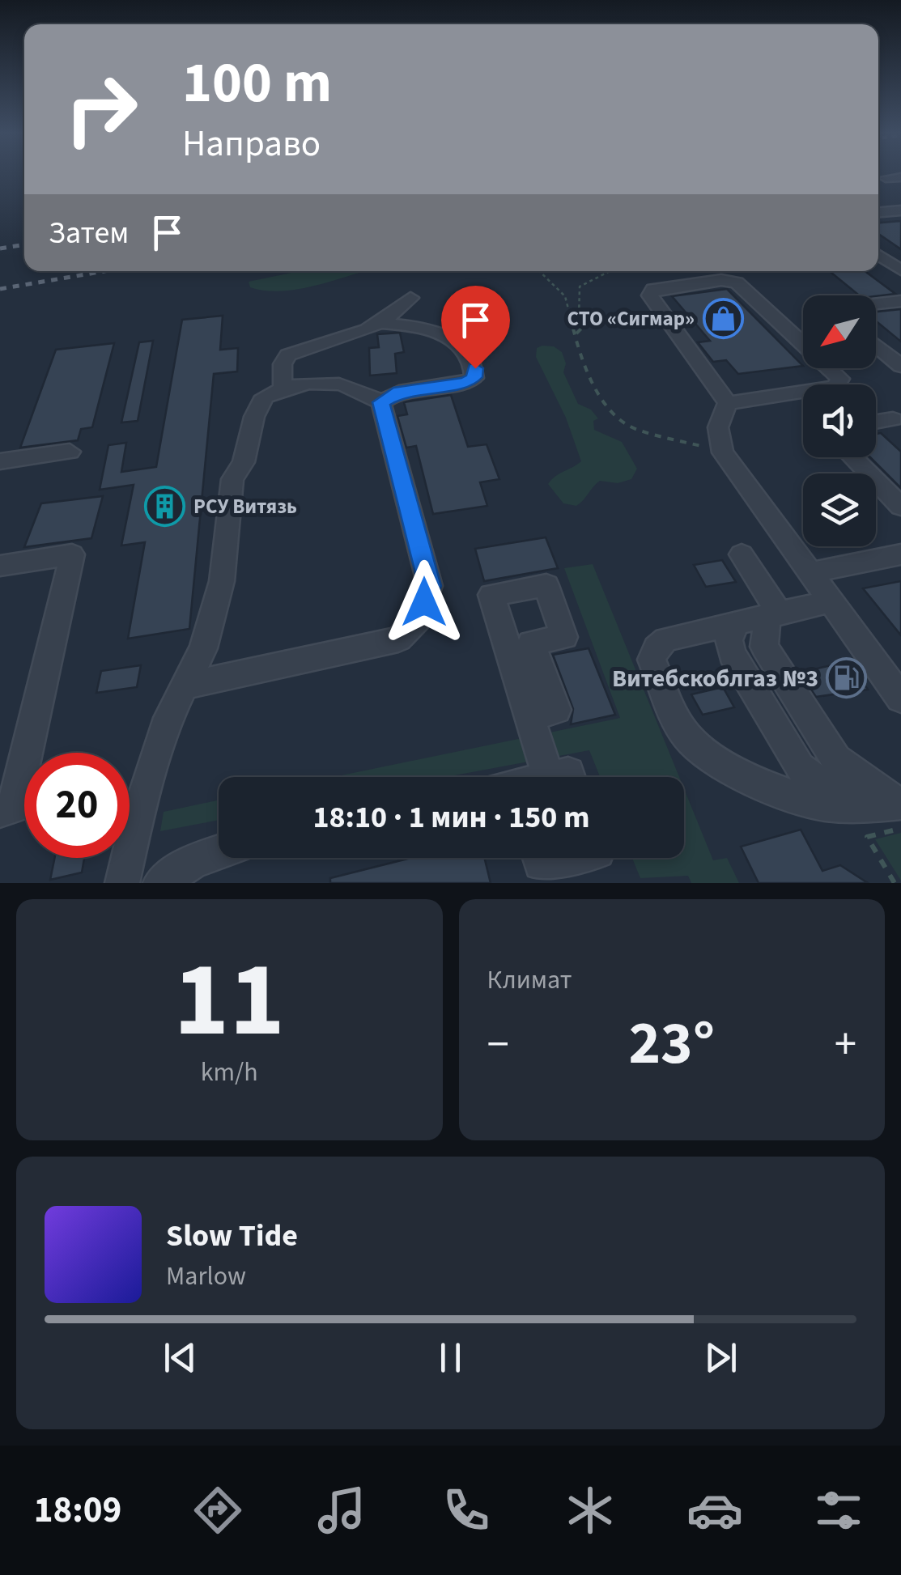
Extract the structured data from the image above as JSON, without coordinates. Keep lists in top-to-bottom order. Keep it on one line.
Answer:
{"places":{"shop":["СТО «Сигмар»"],"building":["РСУ Витязь"],"fuel station":["Витебскоблгаз №3"]},"north":"bottom left","page":{"turn":["100 m","Направо"],"then":"Затем","limit":"20","trip":"18:10 · 1 мин · 150 m","tile":[["11","km/h"],"Климат"],"heat":["−","23°","+"],"song":["Slow Tide","Marlow"],"tabs":"18:09"}}
